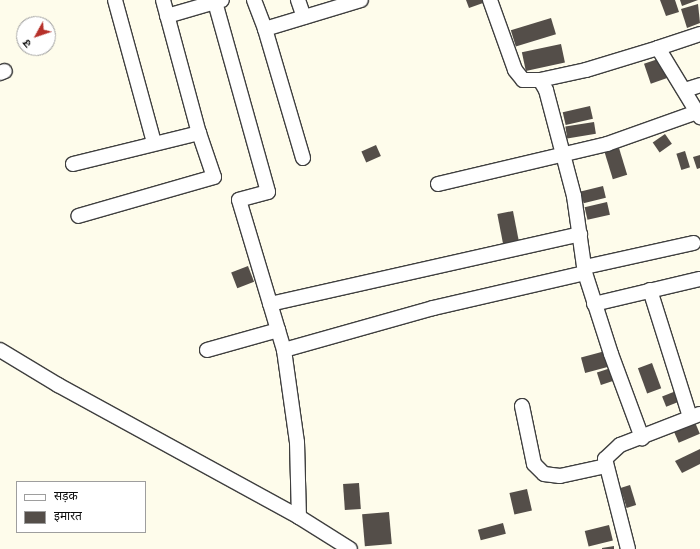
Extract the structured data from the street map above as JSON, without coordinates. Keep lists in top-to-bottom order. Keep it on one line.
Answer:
{"legend":["सड़क","इमारत"],"north":"bottom left"}
